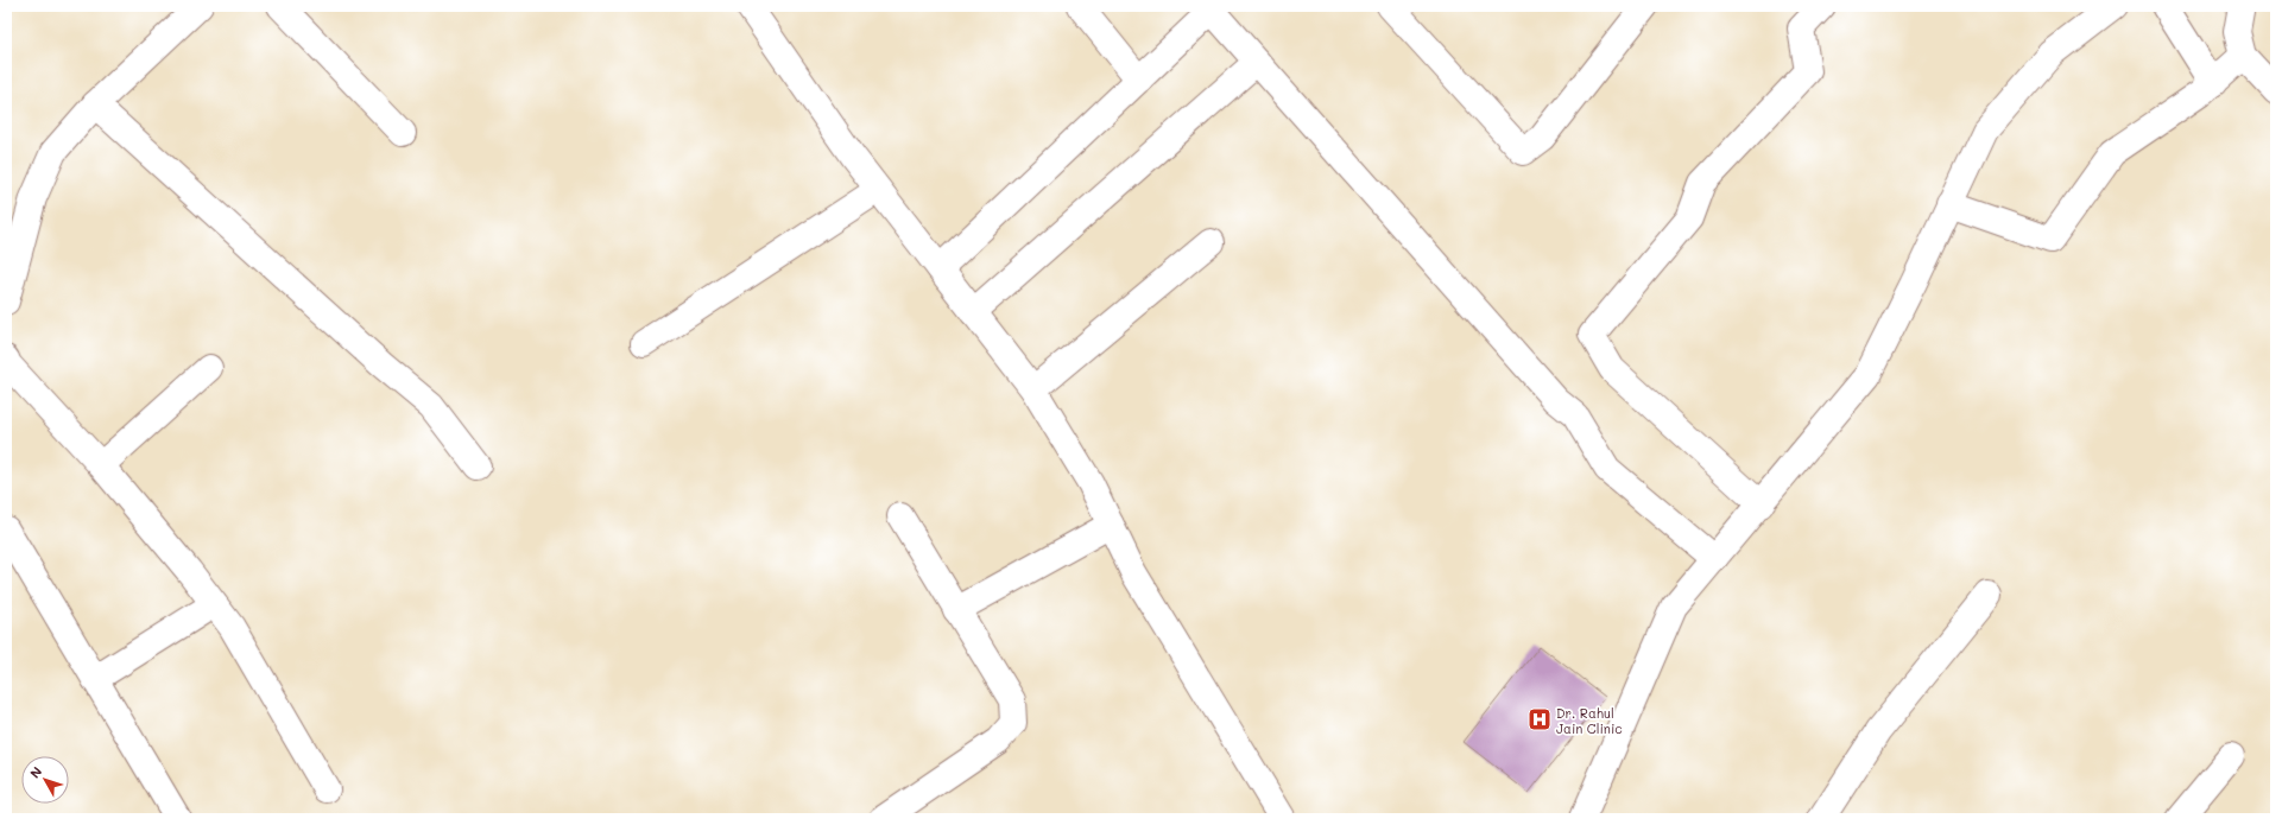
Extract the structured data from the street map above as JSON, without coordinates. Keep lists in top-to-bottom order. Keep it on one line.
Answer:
{"places":{"hospital":["Dr. Rahul Jain Clinic"]},"north":"top left"}
